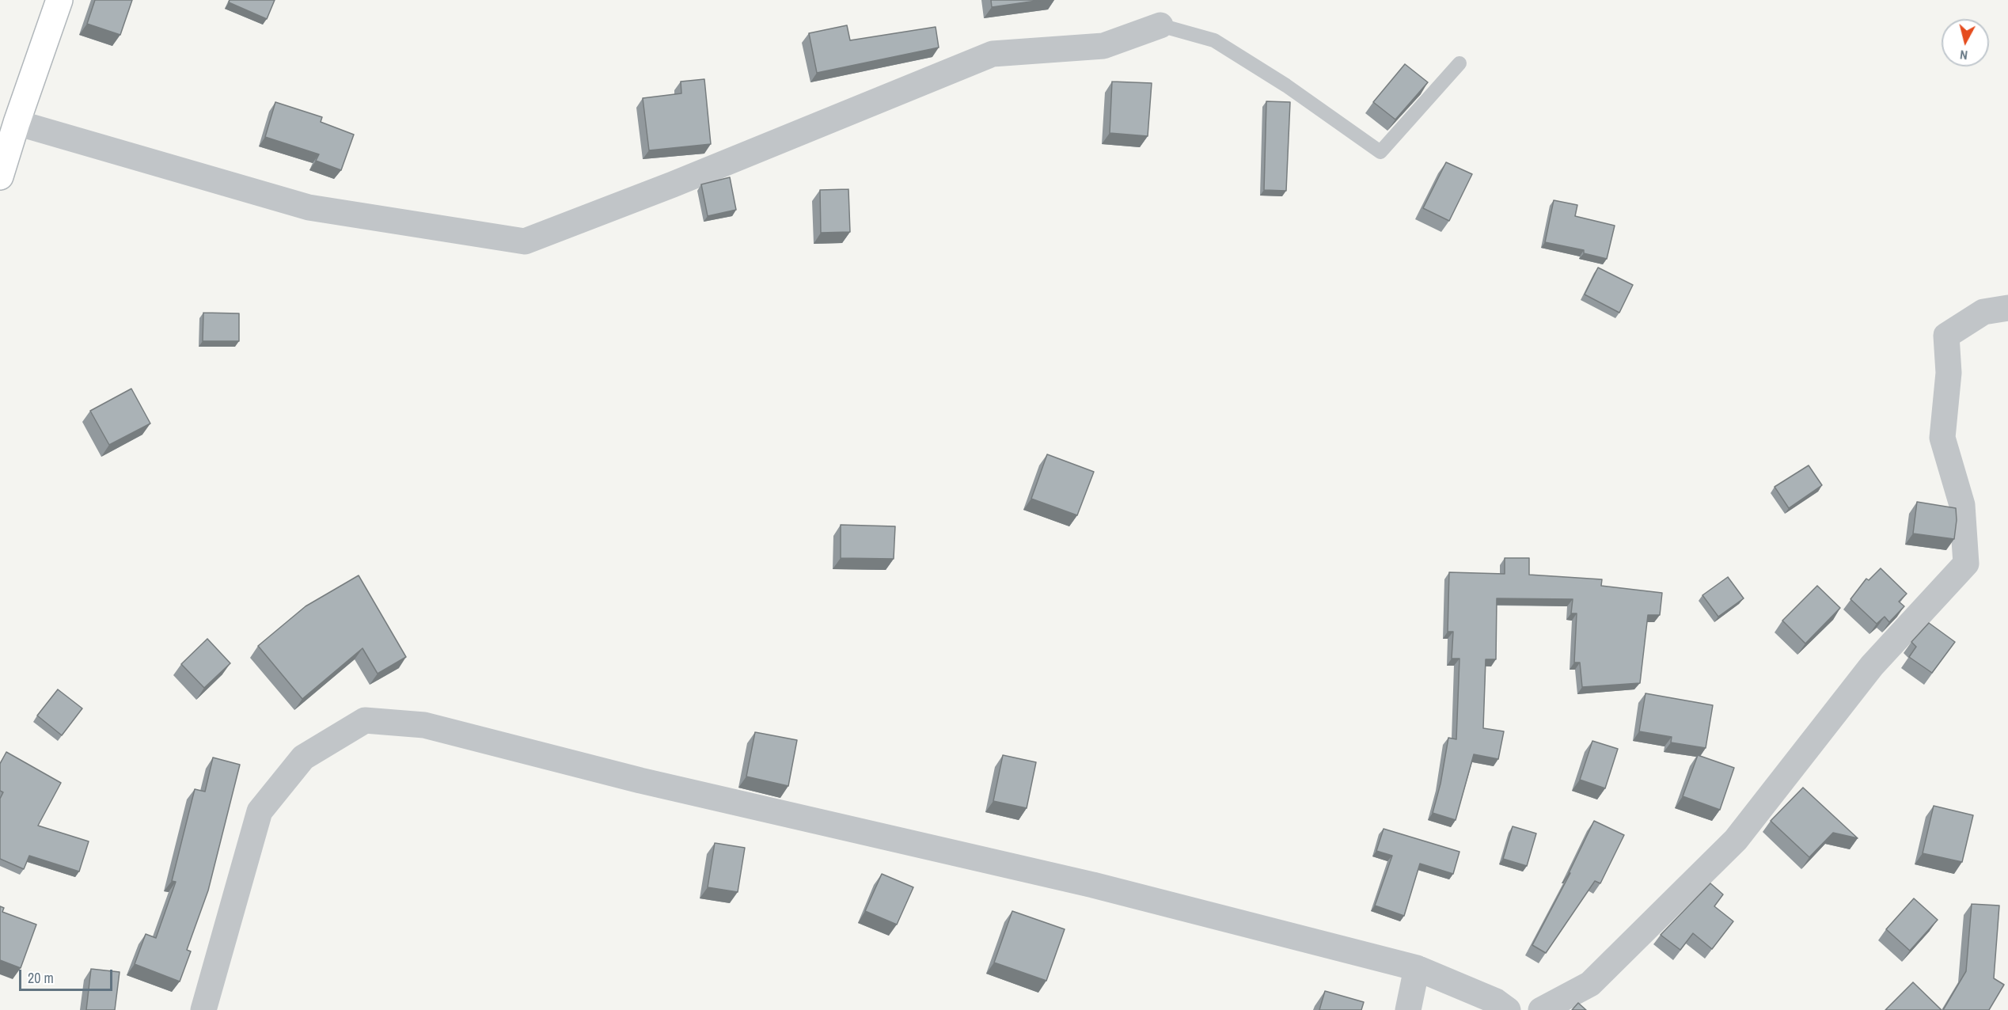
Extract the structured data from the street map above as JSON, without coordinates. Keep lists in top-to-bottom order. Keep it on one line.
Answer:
{"scale_bar":"20 m","north":"bottom"}
